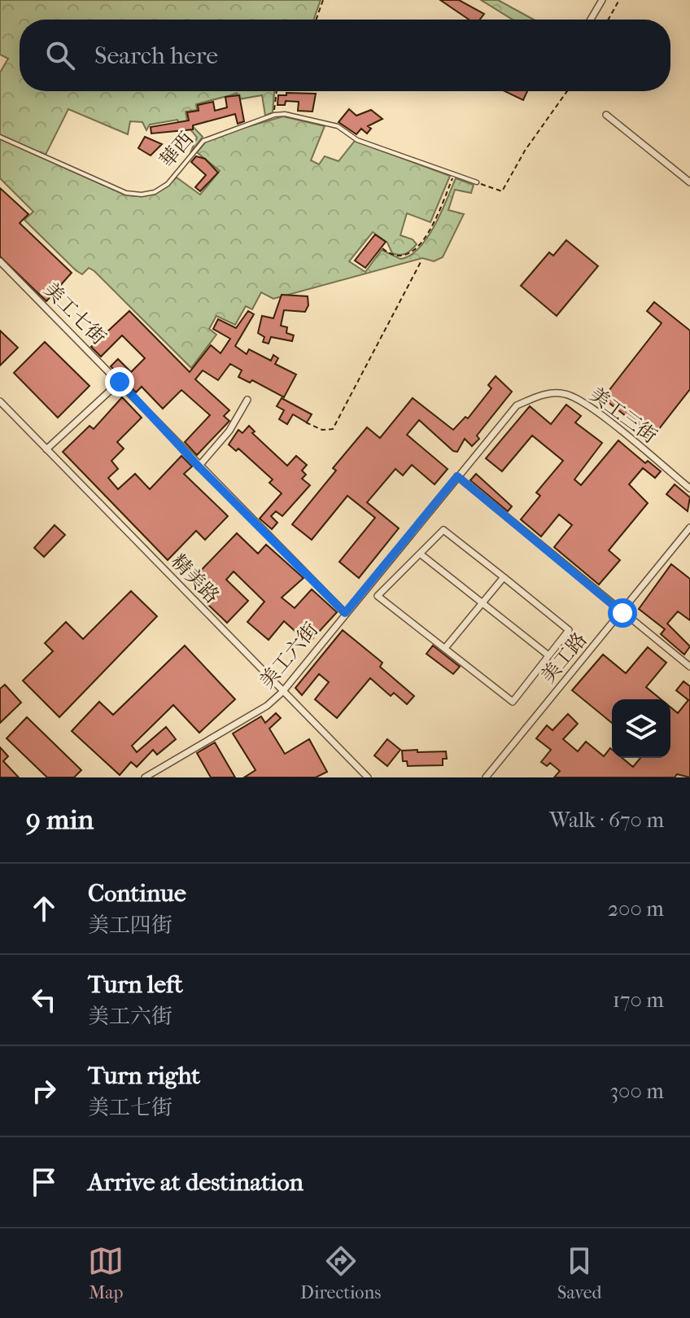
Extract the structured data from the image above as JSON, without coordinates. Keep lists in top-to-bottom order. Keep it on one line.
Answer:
{"streets":{"street":["美工七街","美工三街","精美路","美工六街","美工路"],"lane":["華西"]},"crossings":[["美工七街","美工六街"],["美工三街","美工六街"],["精美路","美工六街"]],"page":{"search":"Search here","heading":["9 min","Walk · 670 m"],"list":[["Continue","美工四街","200 m"],["Turn left","美工六街","170 m"],["Turn right","美工七街","300 m"],"Arrive at destination"],"nav":["Map","Directions","Saved"]}}
